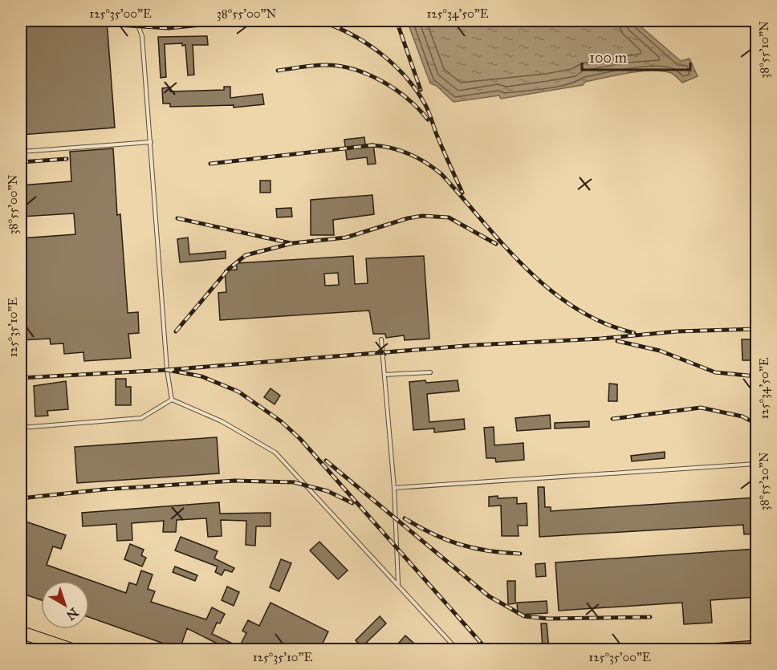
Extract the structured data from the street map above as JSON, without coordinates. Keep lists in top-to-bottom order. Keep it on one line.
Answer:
{"scale_bar":"100 m","north":"bottom right","coordinates":["125°35'00\"E","38°55'00\"N","125°34'50\"E","38°55'10\"N","125°35'10\"E","38°55'20\"N"]}
